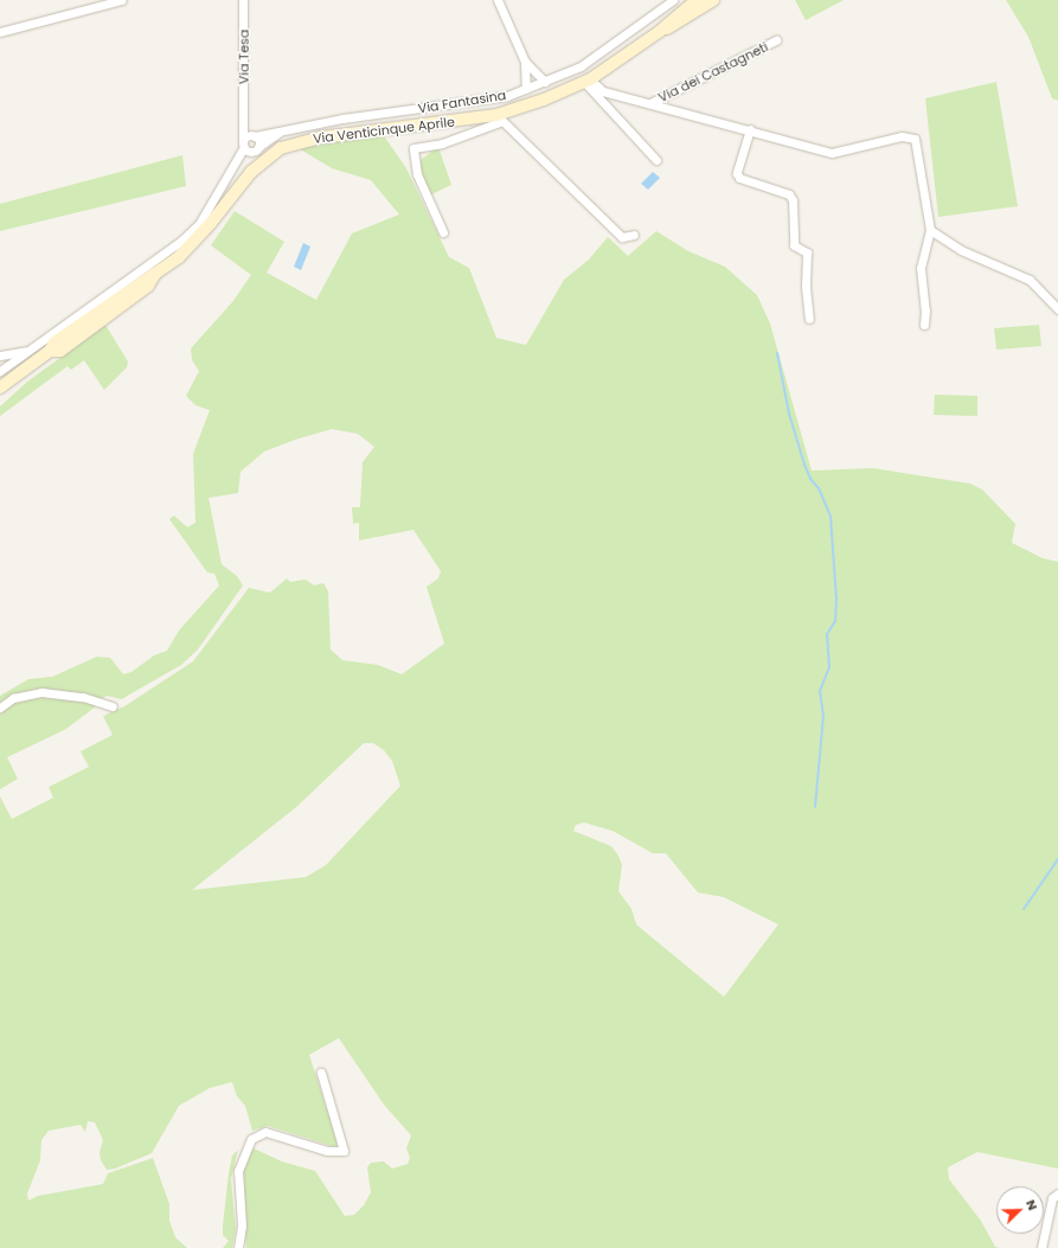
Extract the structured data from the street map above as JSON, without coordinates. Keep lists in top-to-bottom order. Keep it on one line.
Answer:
{"streets":{"street":["Via Tesa","Via dei Castagneti","Via Fantasina","Via Venticinque Aprile"]},"crossings":[["Via Tesa","Via Fantasina"],["Via dei Castagneti","Via Fantasina"],["Via Fantasina","Via Venticinque Aprile"]],"north":"top right"}
